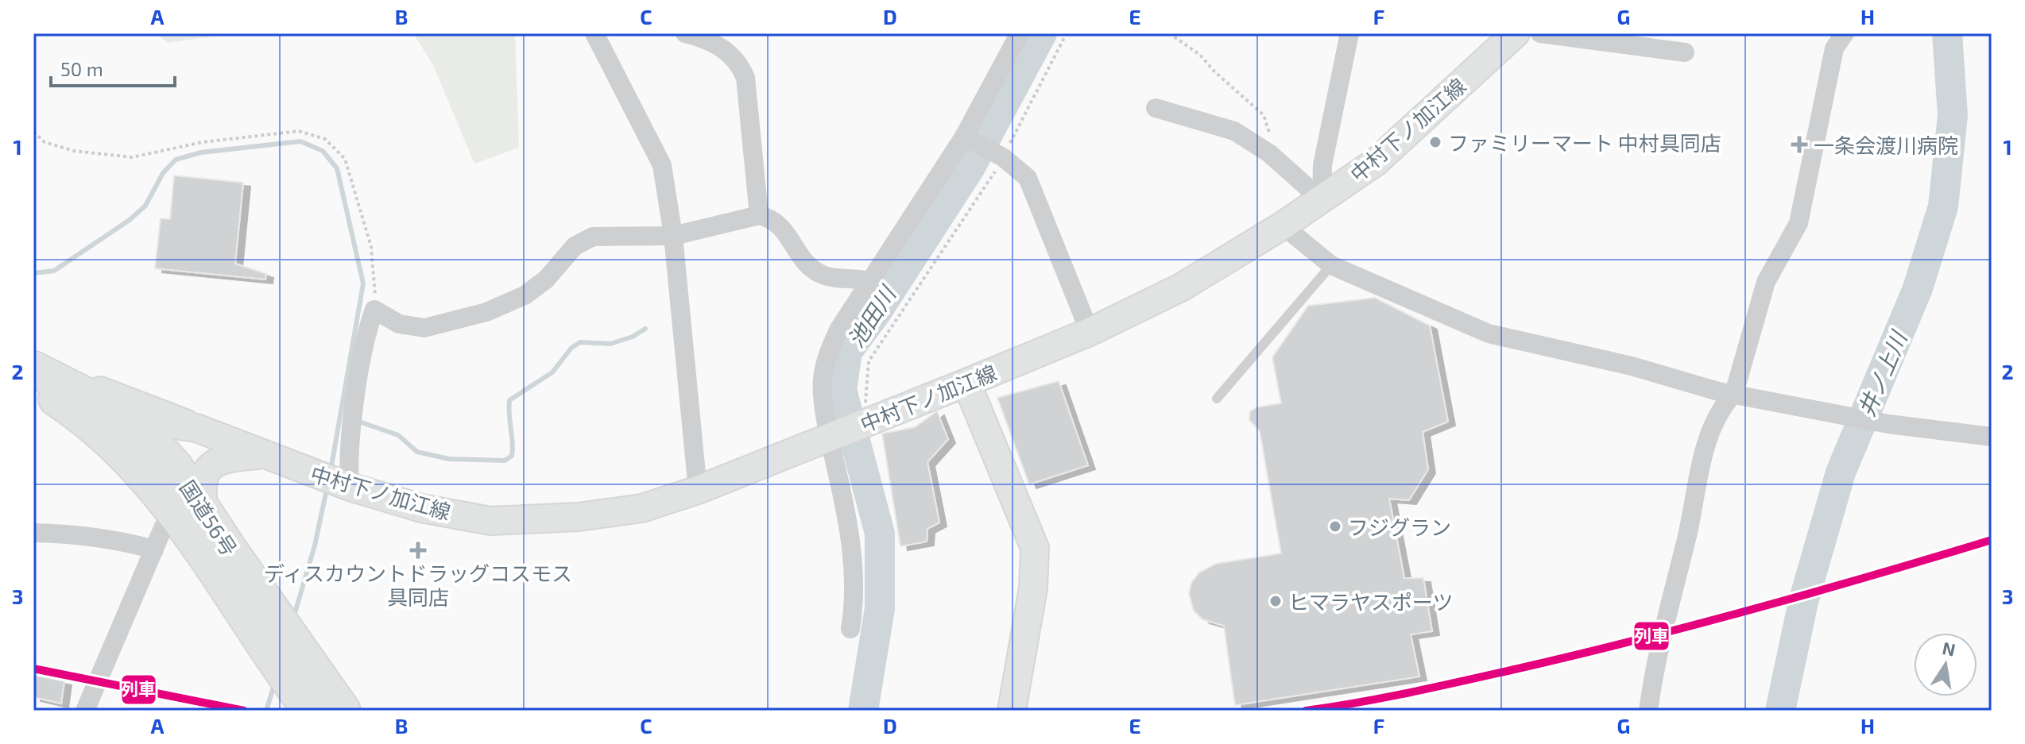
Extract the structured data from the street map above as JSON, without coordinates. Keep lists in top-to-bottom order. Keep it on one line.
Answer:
{"streets":{"highway":["国道56号"],"main road":["中村下ノ加江線"]},"crossings":[["中村下ノ加江線","国道56号"]],"water":["池田川","井ノ上川"],"places":{"other":["ファミリーマート 中村具同店","フジグラン","ヒマラヤスポーツ"],"health":["一条会渡川病院","ディスカウントドラッグコスモス 具同店"]},"lines":["transit line 列車"],"scale_bar":"50 m","north":"top","grid":{"columns":["A","B","C","D","E","F","G","H"],"rows":["1","2","3"]}}
